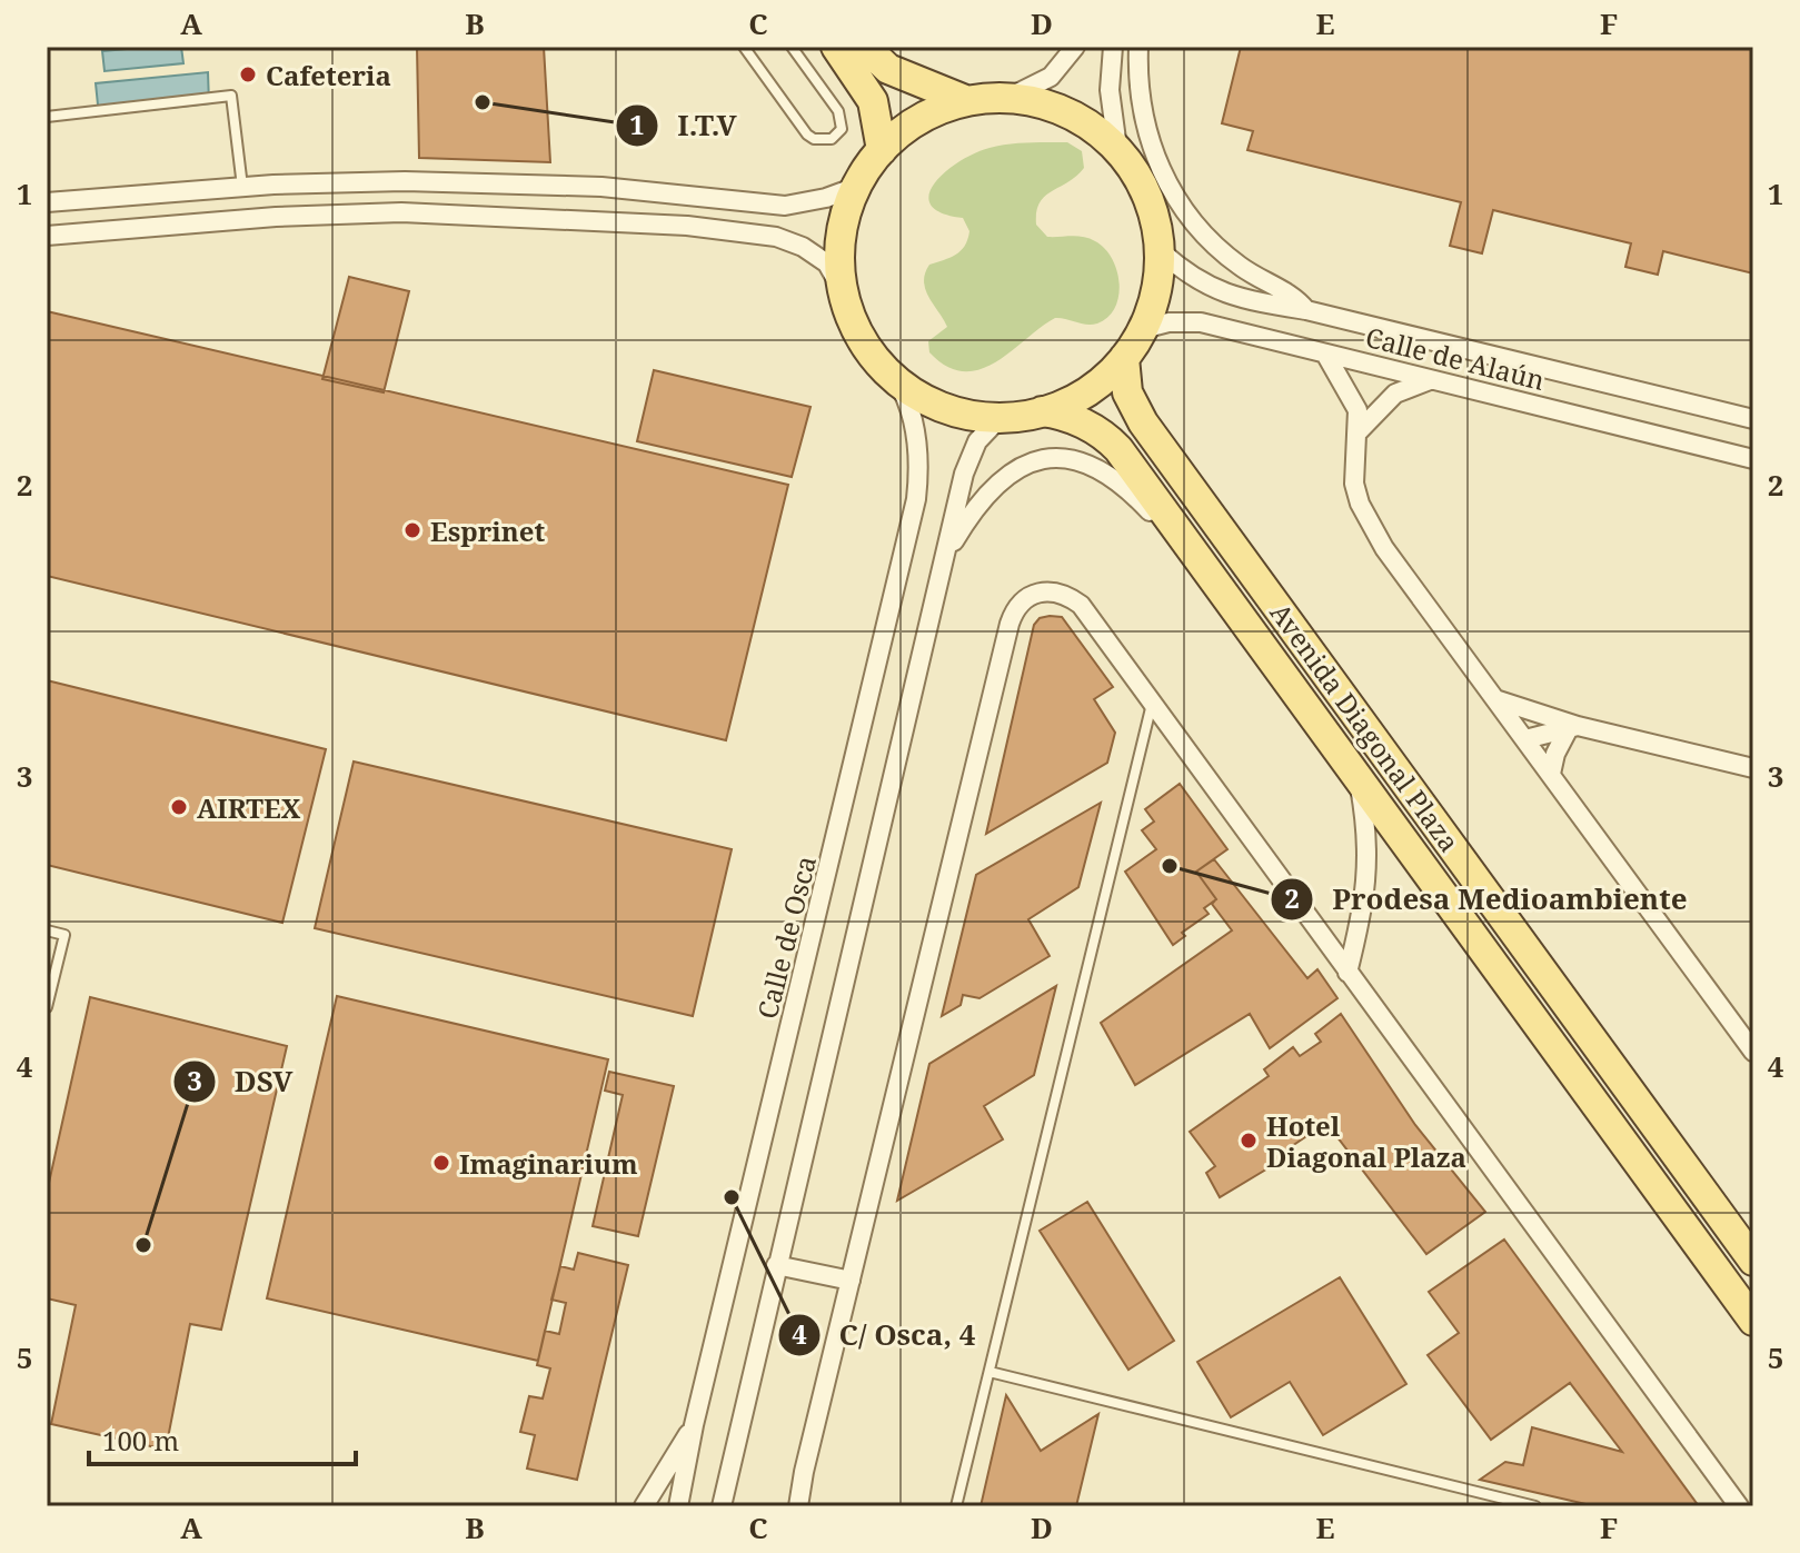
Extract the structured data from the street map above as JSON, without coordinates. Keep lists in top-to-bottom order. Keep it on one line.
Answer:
{"streets":{"main road":["Avenida Diagonal Plaza"],"street":["Calle de Alaún","Calle de Osca"]},"places":["Cafeteria","I.T.V","Esprinet","AIRTEX","Prodesa Medioambiente","Hotel Diagonal Plaza","Imaginarium","C/ Osca, 4","DSV"],"scale_bar":"100 m","grid":{"columns":["A","B","C","D","E","F"],"rows":["1","2","3","4","5"]}}
